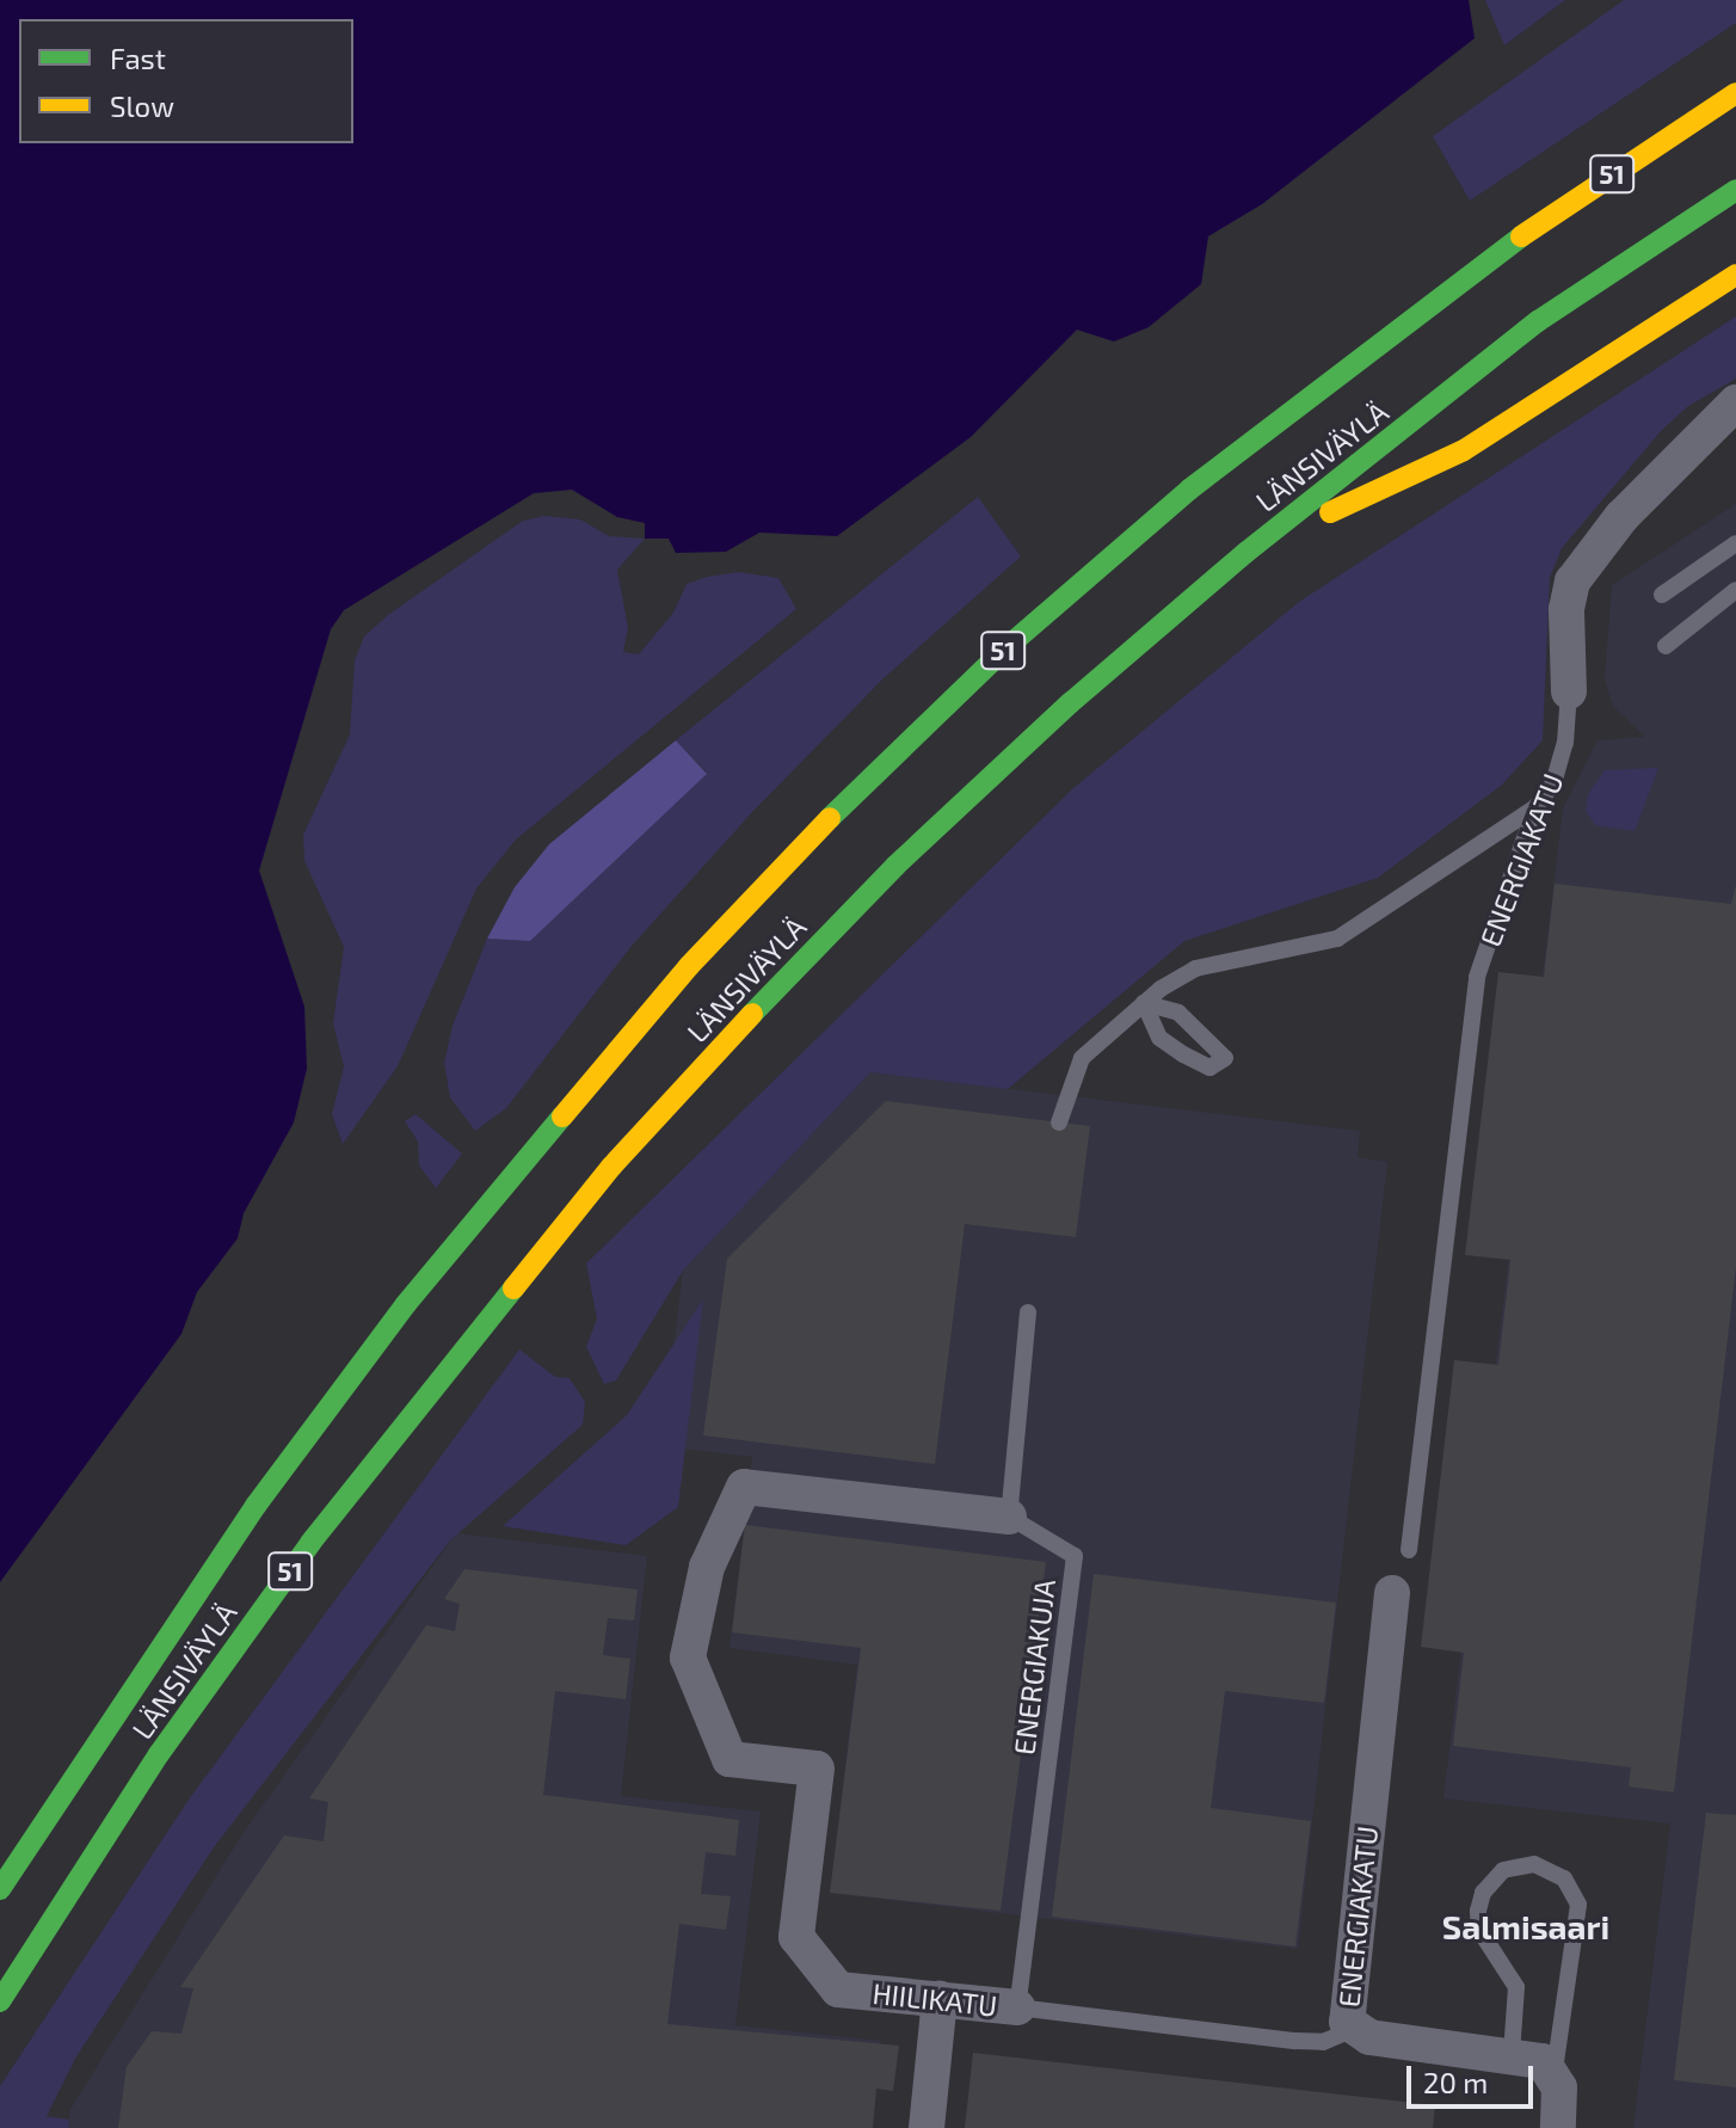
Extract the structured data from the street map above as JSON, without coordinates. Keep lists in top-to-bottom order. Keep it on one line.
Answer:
{"streets":{"highway":["51","LÄNSIVÄYLÄ"],"street":["ENERGIAKATU","HIILIKATU"],"lane":["ENERGIAKUJA"]},"crossings":[["ENERGIAKATU","HIILIKATU"],["ENERGIAKUJA","HIILIKATU"]],"districts":["Salmisaari"],"legend":["Fast","Slow"],"scale_bar":"20 m"}
